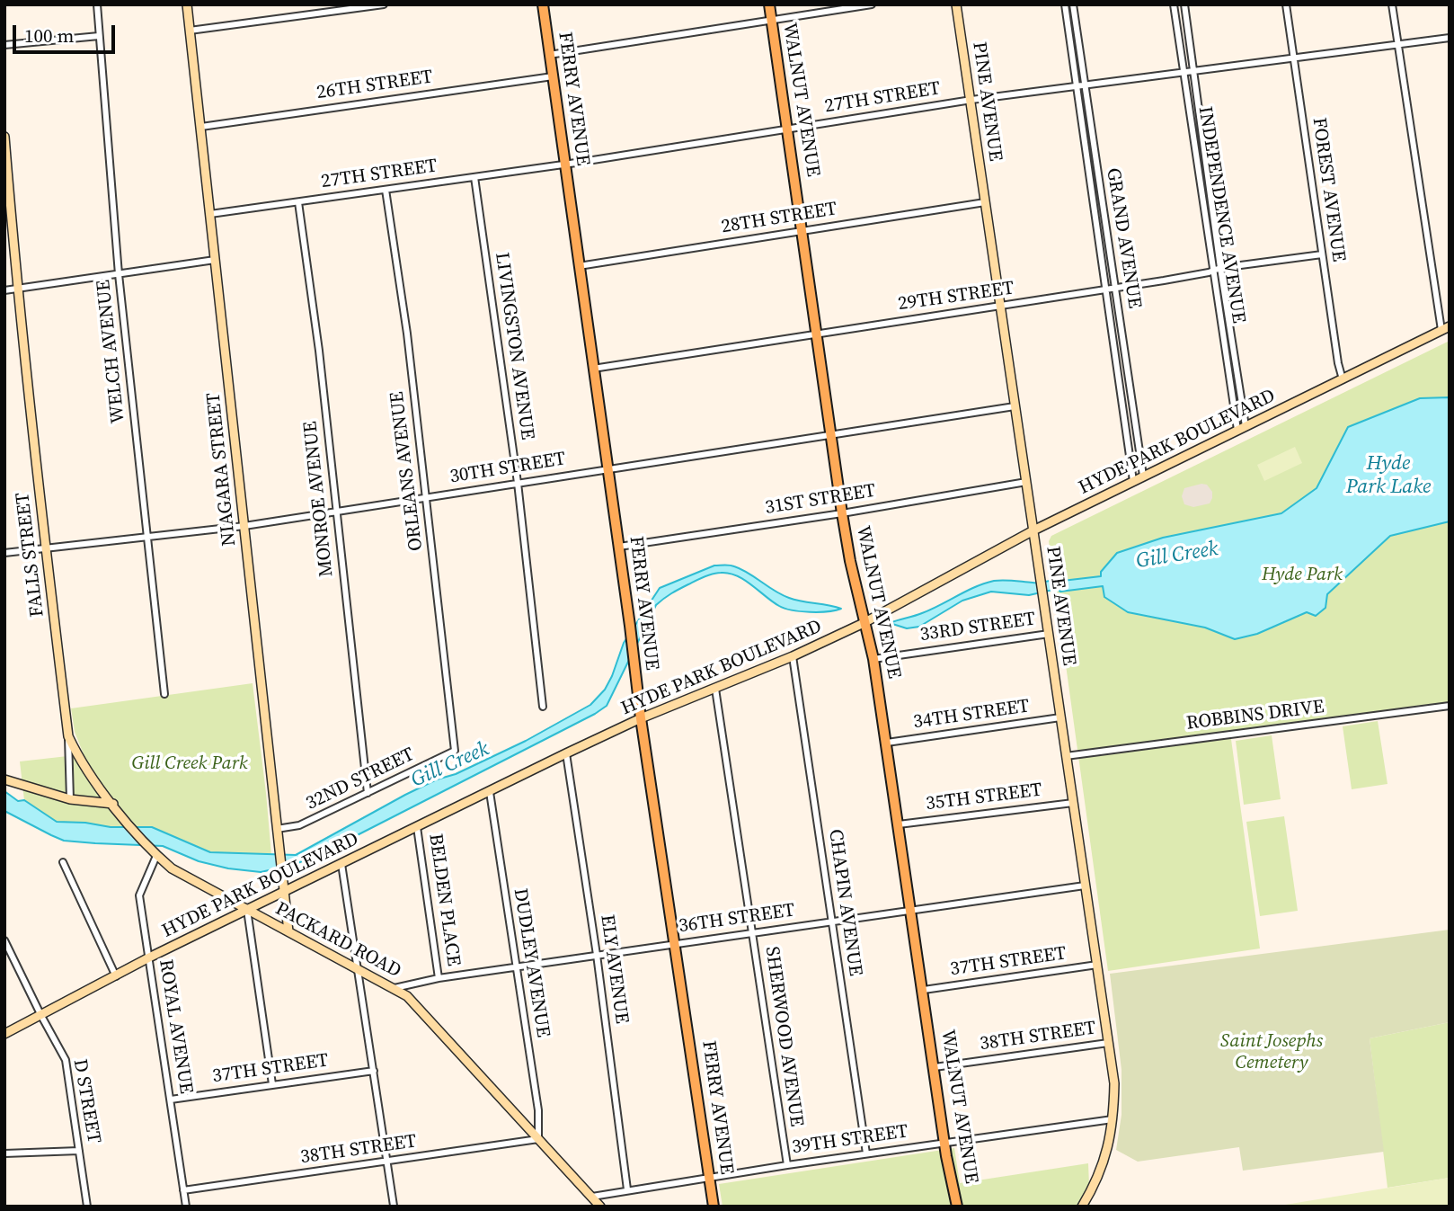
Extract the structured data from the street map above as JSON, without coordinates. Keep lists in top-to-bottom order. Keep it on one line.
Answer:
{"streets":{"main road":["FERRY AVENUE","WALNUT AVENUE","PINE AVENUE","HYDE PARK BOULEVARD","NIAGARA STREET","FALLS STREET","PACKARD ROAD"],"street":["26TH STREET","27TH STREET","FOREST AVENUE","INDEPENDENCE AVENUE","28TH STREET","GRAND AVENUE","29TH STREET","LIVINGSTON AVENUE","WELCH AVENUE","30TH STREET","ORLEANS AVENUE","MONROE AVENUE","31ST STREET","33RD STREET","34TH STREET","ROBBINS DRIVE","32ND STREET","35TH STREET","BELDEN PLACE","CHAPIN AVENUE","36TH STREET","37TH STREET","DUDLEY AVENUE","ELY AVENUE","ROYAL AVENUE","SHERWOOD AVENUE","38TH STREET","D STREET","39TH STREET"]},"crossings":[["26TH STREET","FERRY AVENUE"],["26TH STREET","NIAGARA STREET"],["27TH STREET","FERRY AVENUE"],["27TH STREET","WALNUT AVENUE"],["27TH STREET","PINE AVENUE"],["27TH STREET","FOREST AVENUE"],["27TH STREET","INDEPENDENCE AVENUE"],["27TH STREET","GRAND AVENUE"],["27TH STREET","LIVINGSTON AVENUE"],["27TH STREET","NIAGARA STREET"],["27TH STREET","ORLEANS AVENUE"],["27TH STREET","MONROE AVENUE"],["FERRY AVENUE","28TH STREET"],["FERRY AVENUE","29TH STREET"],["FERRY AVENUE","HYDE PARK BOULEVARD"],["FERRY AVENUE","30TH STREET"],["FERRY AVENUE","31ST STREET"],["FERRY AVENUE","36TH STREET"],["FERRY AVENUE","39TH STREET"],["WALNUT AVENUE","28TH STREET"],["WALNUT AVENUE","29TH STREET"],["WALNUT AVENUE","HYDE PARK BOULEVARD"],["WALNUT AVENUE","30TH STREET"],["WALNUT AVENUE","31ST STREET"],["WALNUT AVENUE","33RD STREET"],["WALNUT AVENUE","34TH STREET"],["WALNUT AVENUE","35TH STREET"],["WALNUT AVENUE","36TH STREET"],["WALNUT AVENUE","37TH STREET"],["WALNUT AVENUE","38TH STREET"],["WALNUT AVENUE","39TH STREET"],["PINE AVENUE","28TH STREET"],["PINE AVENUE","29TH STREET"],["PINE AVENUE","HYDE PARK BOULEVARD"],["PINE AVENUE","30TH STREET"],["PINE AVENUE","31ST STREET"],["PINE AVENUE","33RD STREET"],["PINE AVENUE","34TH STREET"],["PINE AVENUE","ROBBINS DRIVE"],["PINE AVENUE","35TH STREET"],["PINE AVENUE","36TH STREET"],["PINE AVENUE","37TH STREET"],["PINE AVENUE","38TH STREET"],["PINE AVENUE","39TH STREET"],["FOREST AVENUE","29TH STREET"],["FOREST AVENUE","HYDE PARK BOULEVARD"],["INDEPENDENCE AVENUE","29TH STREET"],["INDEPENDENCE AVENUE","HYDE PARK BOULEVARD"],["GRAND AVENUE","29TH STREET"],["GRAND AVENUE","HYDE PARK BOULEVARD"],["LIVINGSTON AVENUE","30TH STREET"],["WELCH AVENUE","30TH STREET"],["HYDE PARK BOULEVARD","NIAGARA STREET"],["HYDE PARK BOULEVARD","BELDEN PLACE"],["HYDE PARK BOULEVARD","CHAPIN AVENUE"],["HYDE PARK BOULEVARD","PACKARD ROAD"],["HYDE PARK BOULEVARD","DUDLEY AVENUE"],["HYDE PARK BOULEVARD","ELY AVENUE"],["HYDE PARK BOULEVARD","ROYAL AVENUE"],["HYDE PARK BOULEVARD","SHERWOOD AVENUE"],["HYDE PARK BOULEVARD","D STREET"],["30TH STREET","NIAGARA STREET"],["30TH STREET","ORLEANS AVENUE"],["30TH STREET","MONROE AVENUE"],["30TH STREET","FALLS STREET"],["NIAGARA STREET","32ND STREET"],["NIAGARA STREET","PACKARD ROAD"],["ORLEANS AVENUE","32ND STREET"],["MONROE AVENUE","32ND STREET"],["FALLS STREET","PACKARD ROAD"],["BELDEN PLACE","36TH STREET"],["CHAPIN AVENUE","36TH STREET"],["CHAPIN AVENUE","39TH STREET"],["36TH STREET","PACKARD ROAD"],["36TH STREET","DUDLEY AVENUE"],["36TH STREET","ELY AVENUE"],["36TH STREET","SHERWOOD AVENUE"],["PACKARD ROAD","DUDLEY AVENUE"],["PACKARD ROAD","ROYAL AVENUE"],["PACKARD ROAD","38TH STREET"],["PACKARD ROAD","39TH STREET"],["37TH STREET","ROYAL AVENUE"],["DUDLEY AVENUE","38TH STREET"],["ELY AVENUE","39TH STREET"],["ROYAL AVENUE","38TH STREET"],["SHERWOOD AVENUE","39TH STREET"]],"water":["Hyde Park Lake","Gill Creek"],"parks":["Hyde Park","Gill Creek Park","Saint Josephs Cemetery"],"scale_bar":"100 m"}
